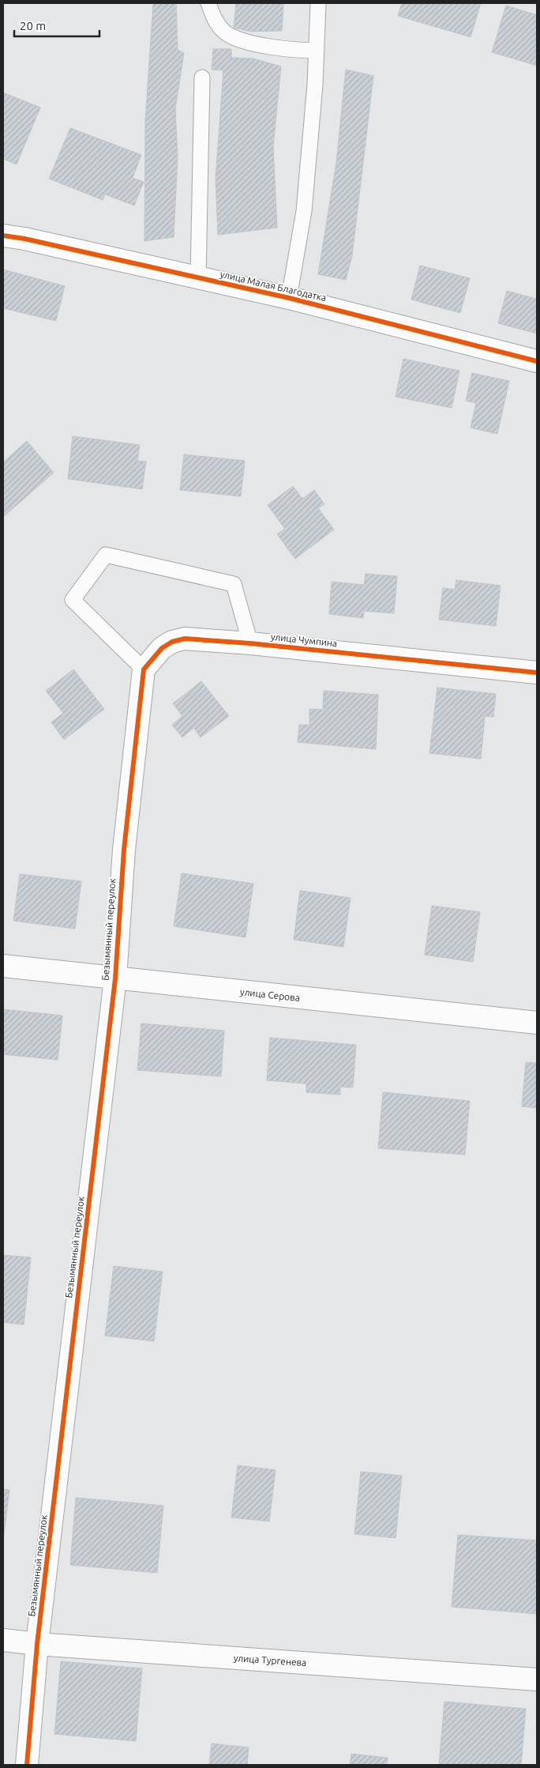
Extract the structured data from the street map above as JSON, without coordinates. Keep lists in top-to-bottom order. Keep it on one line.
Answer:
{"streets":{"street":["улица Малая Благодатка","улица Чумпина","Безымянный переулок","улица Серова","улица Тургенева"]},"crossings":[["улица Чумпина","Безымянный переулок"],["Безымянный переулок","улица Серова"],["Безымянный переулок","улица Тургенева"]],"scale_bar":"20 m"}
